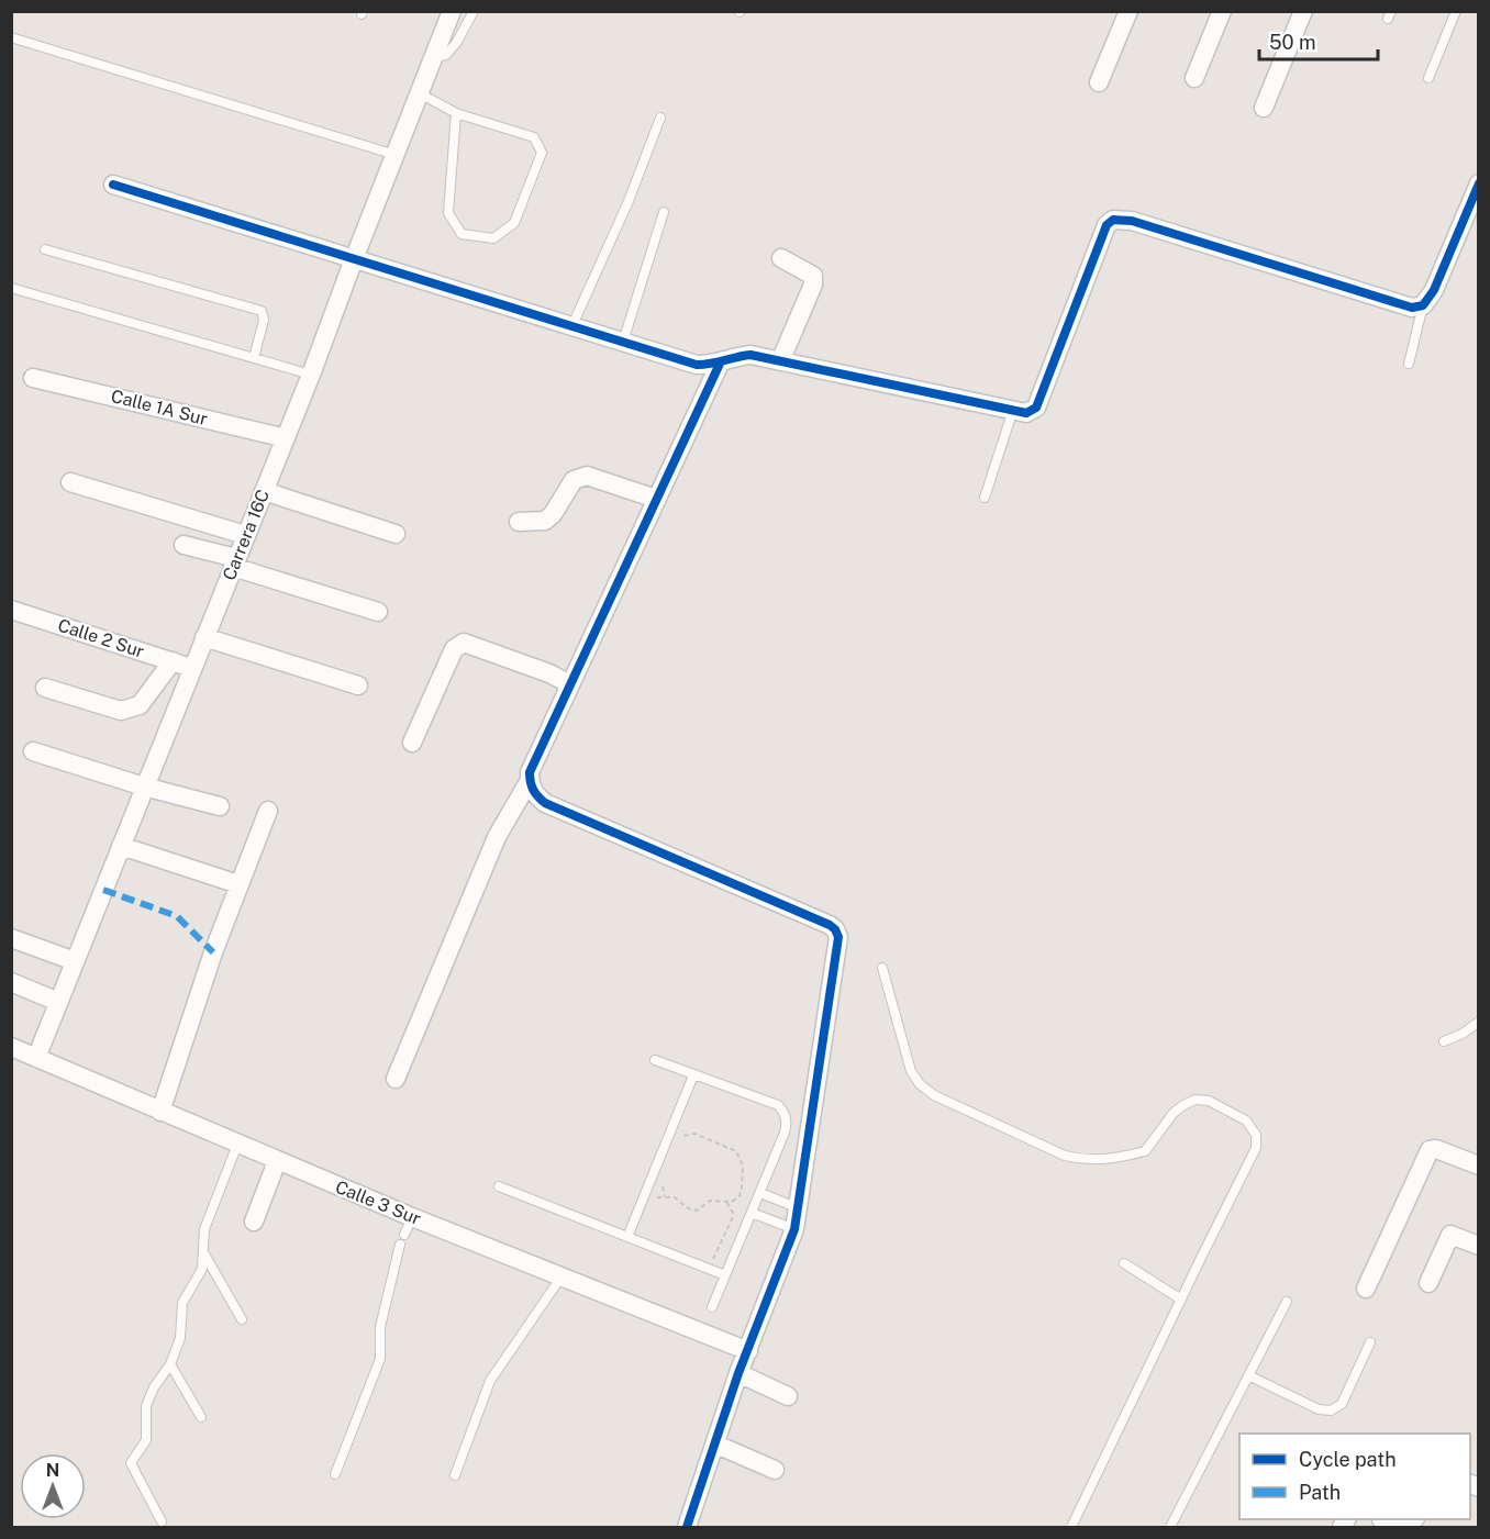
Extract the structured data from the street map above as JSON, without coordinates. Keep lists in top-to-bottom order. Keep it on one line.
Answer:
{"streets":{"street":["Calle 1A Sur","Carrera 16C","Calle 2 Sur","Calle 3 Sur"]},"crossings":[["Calle 1A Sur","Carrera 16C"],["Carrera 16C","Calle 2 Sur"],["Carrera 16C","Calle 3 Sur"]],"legend":["Cycle path","Path"],"scale_bar":"50 m","north":"top"}
